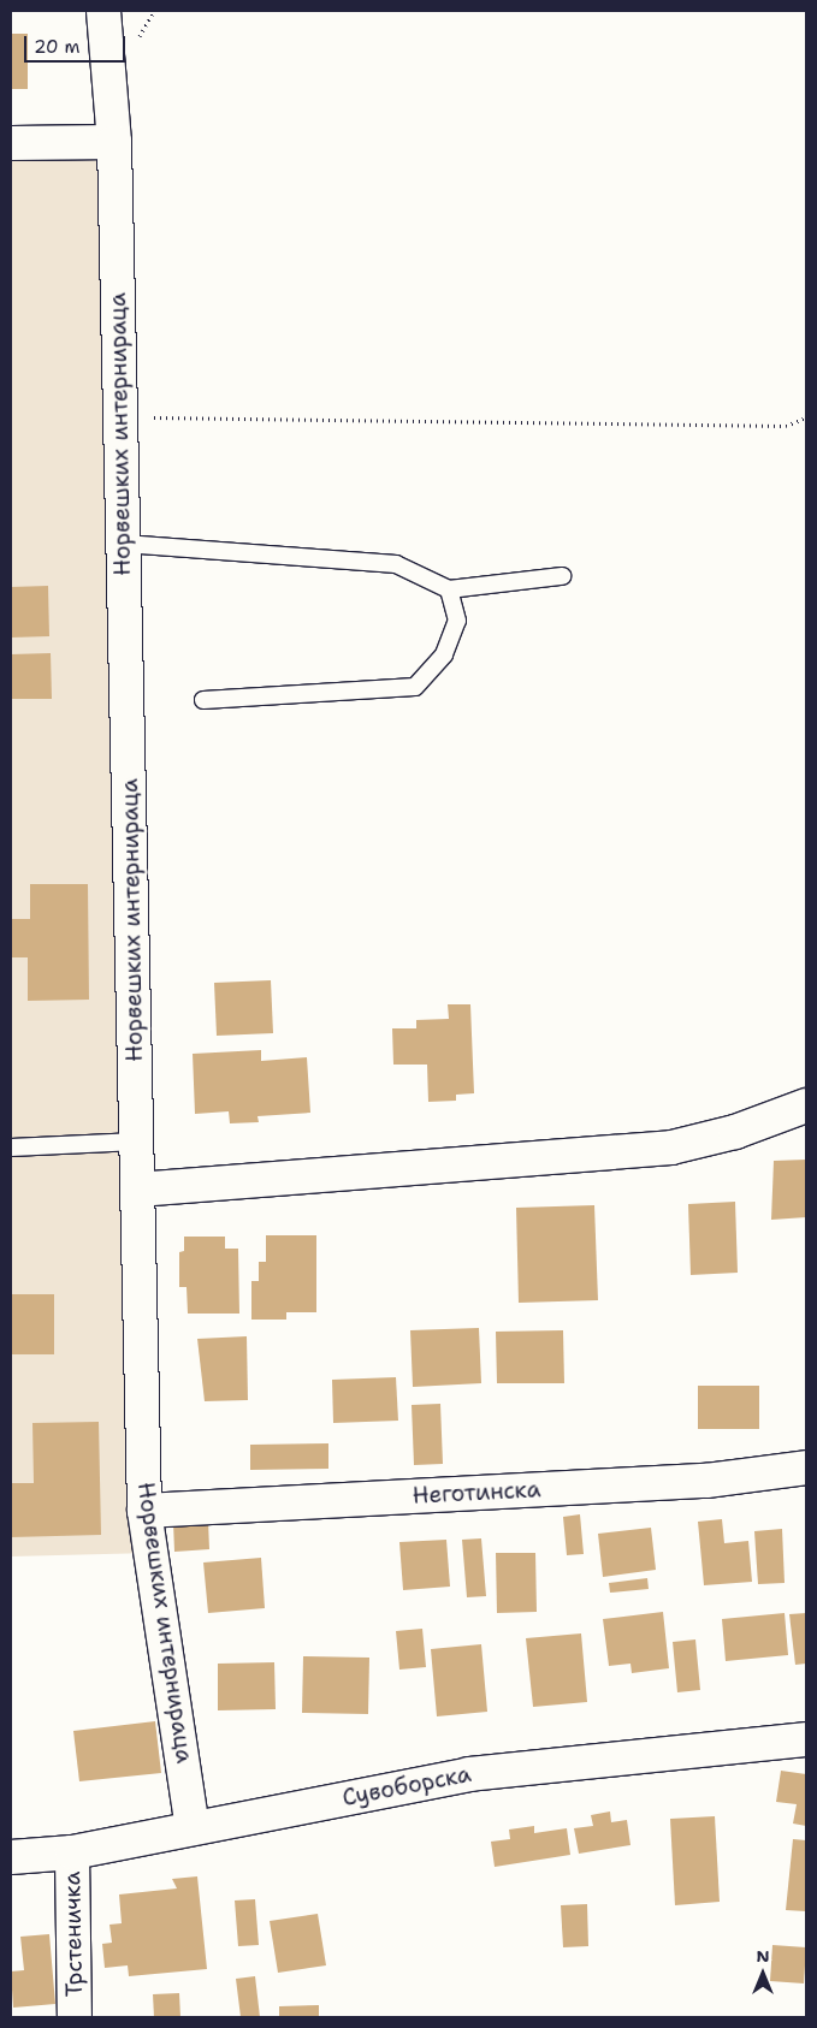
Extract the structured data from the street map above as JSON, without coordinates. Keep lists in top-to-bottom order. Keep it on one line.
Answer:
{"streets":{"street":["Норвешких интернираца","Неготинска","Сувоборска","Трстеничка"]},"crossings":[["Норвешких интернираца","Неготинска"],["Норвешких интернираца","Сувоборска"],["Сувоборска","Трстеничка"]],"scale_bar":"20 m","north":"top"}
